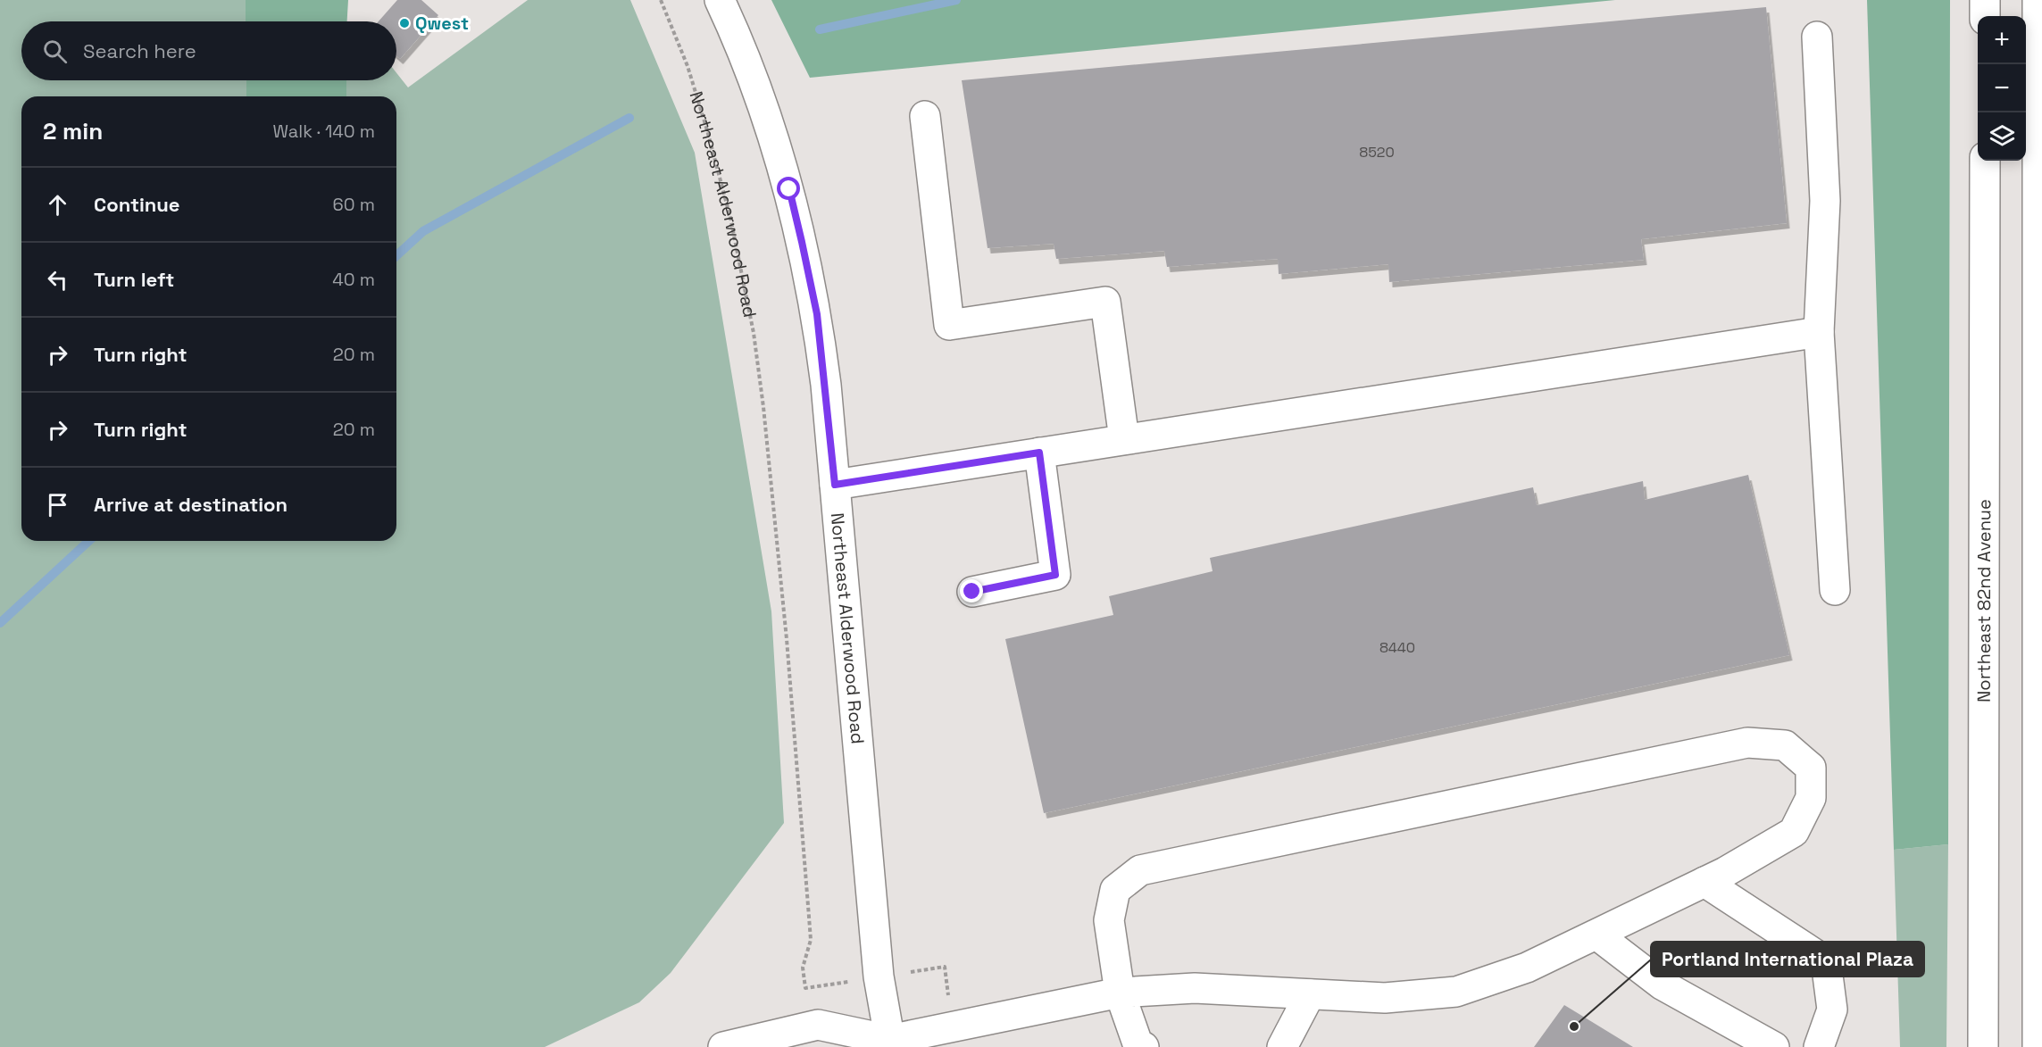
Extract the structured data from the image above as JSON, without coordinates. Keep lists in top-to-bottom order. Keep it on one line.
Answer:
{"streets":{"main road":["Northeast Alderwood Road","Northeast 82nd Avenue"]},"places":["Qwest","Portland International Plaza"],"house_numbers":["8520","8440"],"page":{"map_buttons":["+","−"],"search":"Search here","heading":["2 min","Walk · 140 m"],"list":[["Continue","60 m"],["Turn left","40 m"],["Turn right","20 m"],["Turn right","20 m"],"Arrive at destination"]}}
